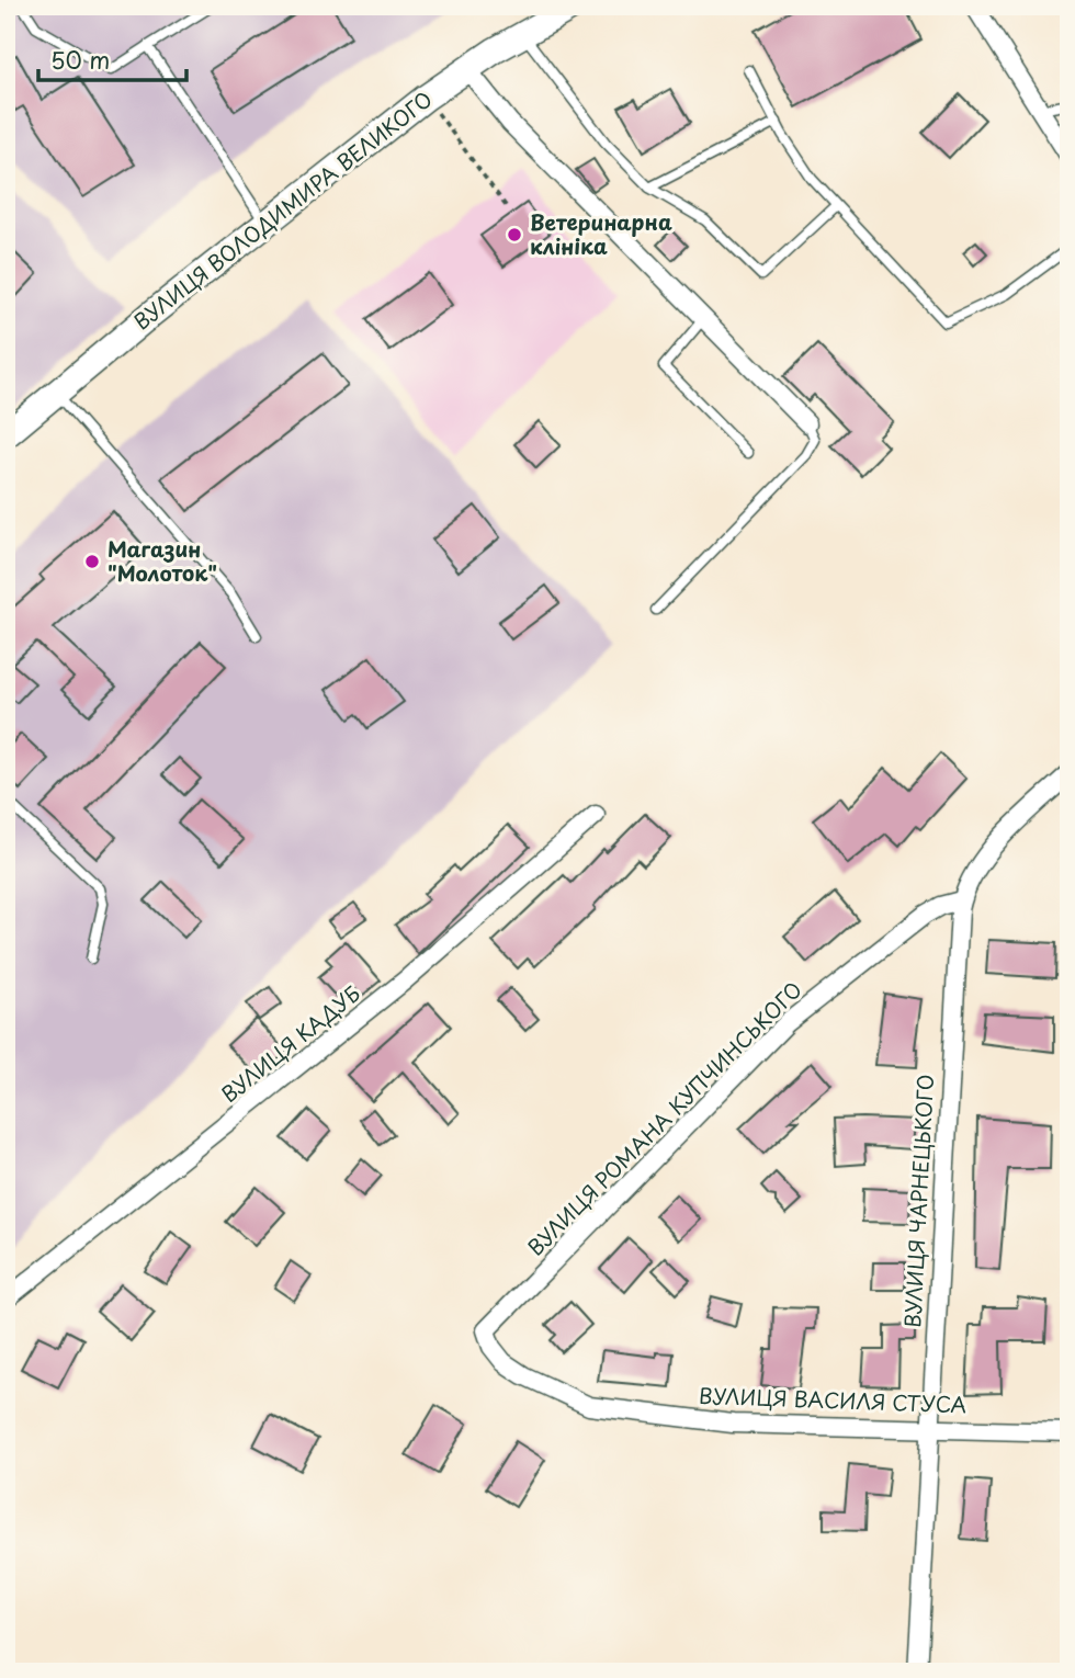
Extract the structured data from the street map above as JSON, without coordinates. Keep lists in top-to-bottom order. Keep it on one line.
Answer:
{"streets":{"main road":["ВУЛИЦЯ ВОЛОДИМИРА ВЕЛИКОГО"],"street":["ВУЛИЦЯ КАДУБ","ВУЛИЦЯ РОМАНА КУПЧИНСЬКОГО","ВУЛИЦЯ ЧАРНЕЦЬКОГО","ВУЛИЦЯ ВАСИЛЯ СТУСА"]},"crossings":[["ВУЛИЦЯ РОМАНА КУПЧИНСЬКОГО","ВУЛИЦЯ ЧАРНЕЦЬКОГО"],["ВУЛИЦЯ РОМАНА КУПЧИНСЬКОГО","ВУЛИЦЯ ВАСИЛЯ СТУСА"],["ВУЛИЦЯ ЧАРНЕЦЬКОГО","ВУЛИЦЯ ВАСИЛЯ СТУСА"]],"places":["Ветеринарна клініка","Магазин \"Молоток\""],"scale_bar":"50 m"}
